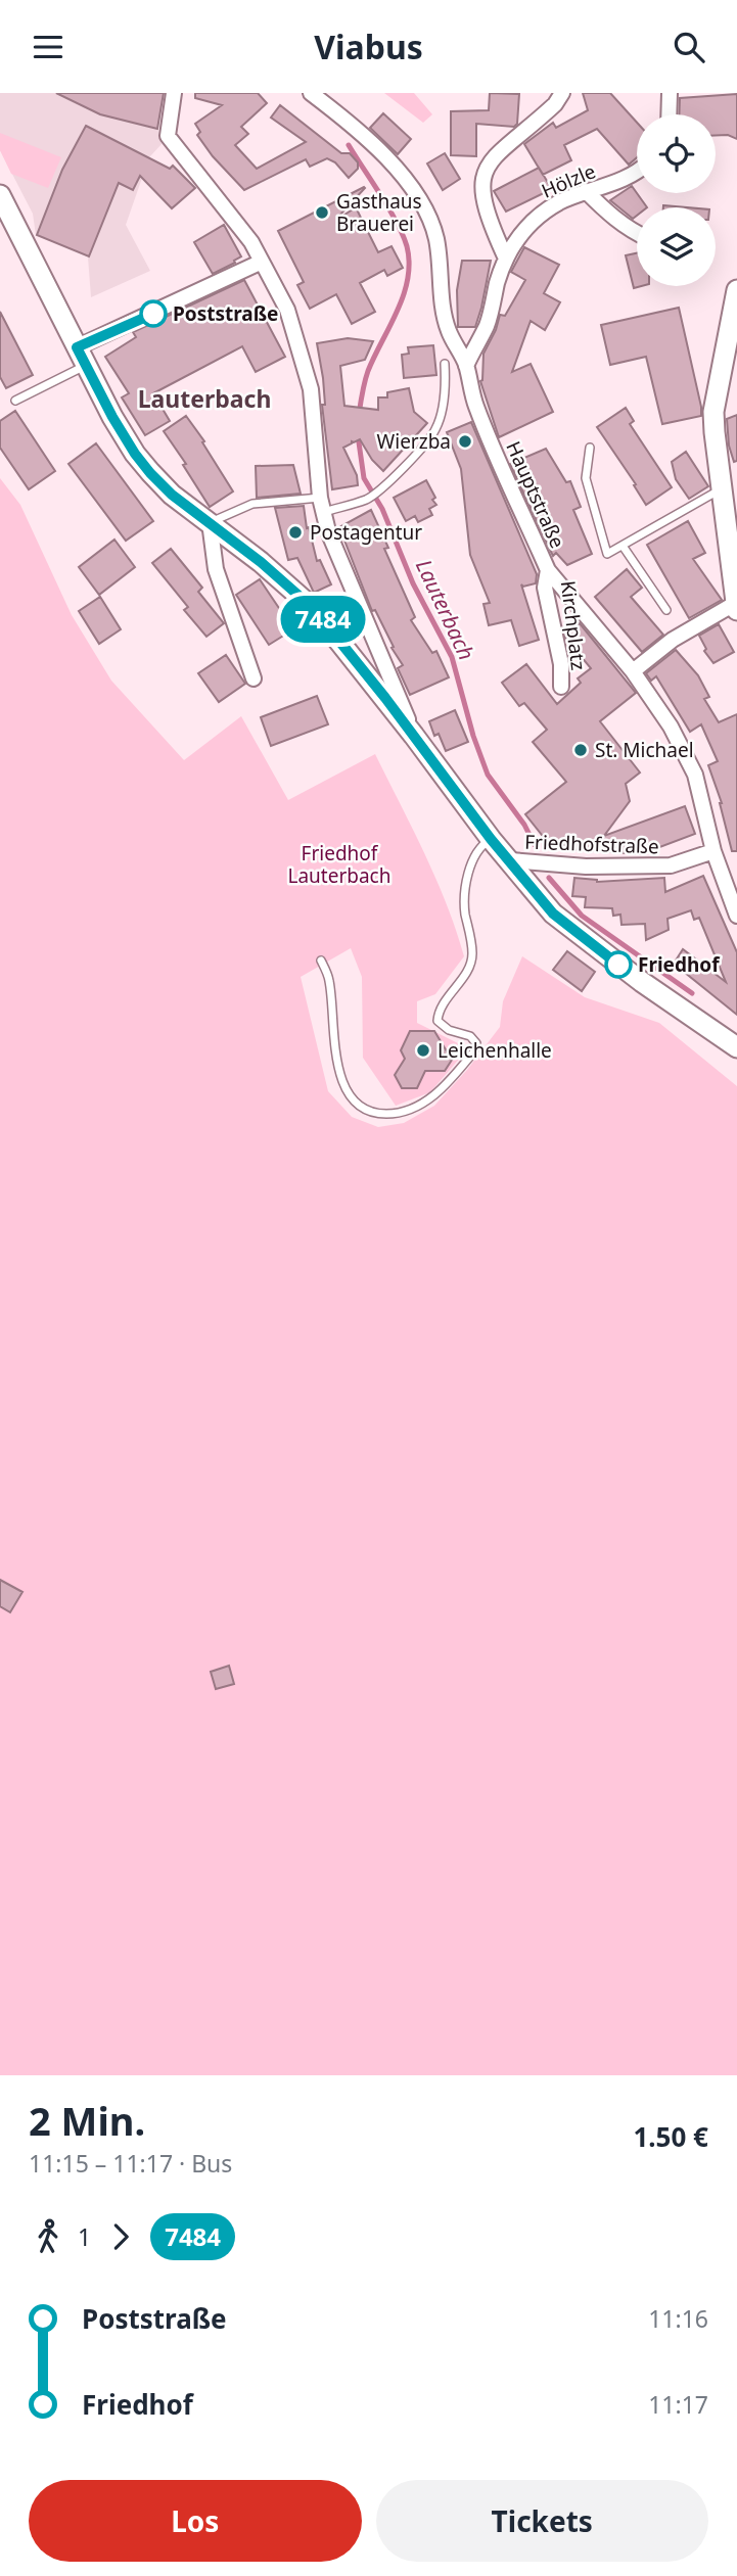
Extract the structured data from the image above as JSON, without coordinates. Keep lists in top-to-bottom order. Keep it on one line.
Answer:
{"streets":{"street":["Hölzle","Hauptstraße","Kirchplatz","Friedhofstraße"]},"crossings":[["Hölzle","Hauptstraße"],["Hauptstraße","Kirchplatz"],["Hauptstraße","Friedhofstraße"]],"districts":["Lauterbach"],"water":["Lauterbach"],"parks":["Friedhof Lauterbach"],"places":["Gasthaus Brauerei","Poststraße","Wierzba","Postagentur","St. Michael","Friedhof","Leichenhalle"],"lines":["bus line 7484"],"page":{"header":"Viabus","on_map":"7484","heading":["2 Min.","11:15 – 11:17 · Bus","1.50 €"],"legs":["1","7484"],"list":[{"name":"Poststraße","value":"11:16"},{"name":"Friedhof","value":"11:17"}],"buttons":["Los","Tickets"]}}
